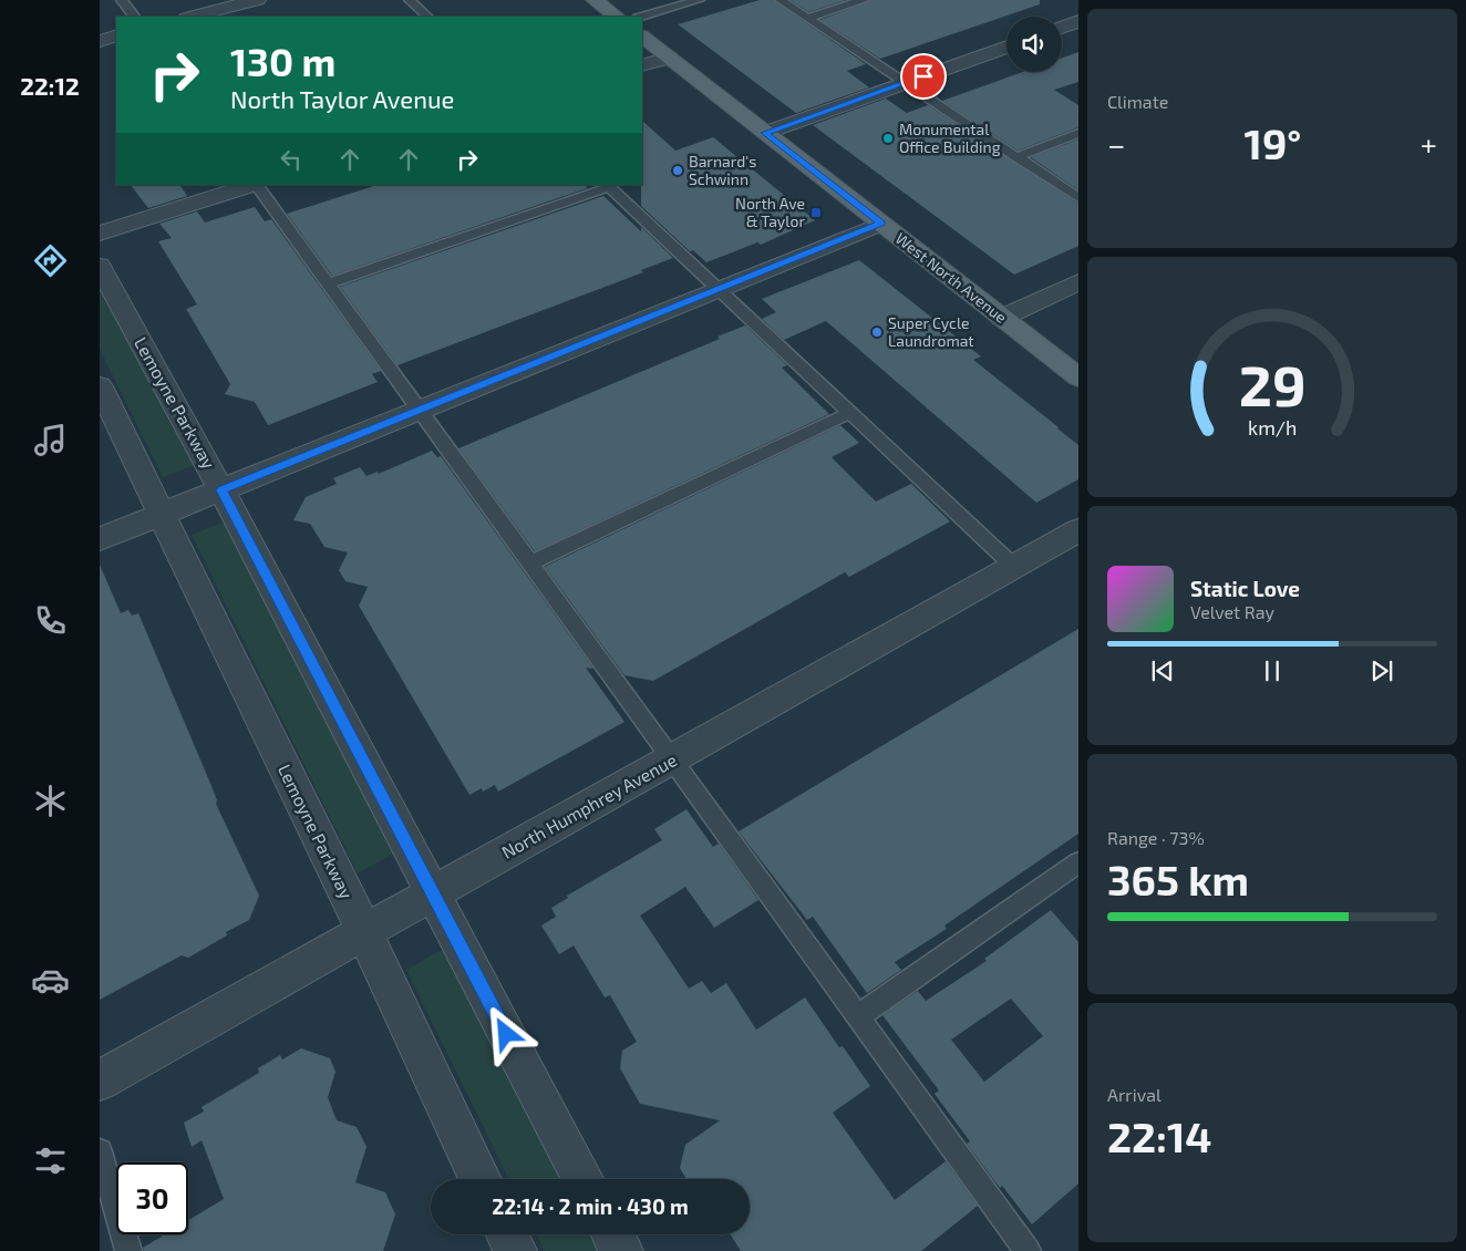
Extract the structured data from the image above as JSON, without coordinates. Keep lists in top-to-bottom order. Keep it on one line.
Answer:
{"streets":{"main road":["West North Avenue"],"street":["Lemoyne Parkway","North Humphrey Avenue"]},"crossings":[["Lemoyne Parkway","North Humphrey Avenue"]],"places":{"other":["Monumental Office Building","Barnard's Schwinn","Super Cycle Laundromat"],"transit":["North Ave & Taylor"]},"page":{"tabs":"22:12","tile":["Climate",["Range · 73%","365 km"],["Arrival","22:14"]],"turn":["130 m","North Taylor Avenue"],"heat":["−","19°","+"],"song":["Static Love","Velvet Ray"],"limit":"30","trip":"22:14 · 2 min · 430 m","gauge":["29","km/h"]}}
